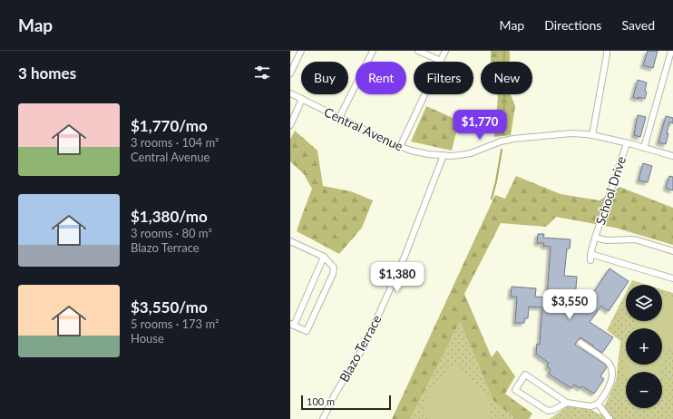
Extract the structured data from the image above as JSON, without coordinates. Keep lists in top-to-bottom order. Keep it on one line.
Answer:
{"streets":{"street":["Central Avenue","School Drive","Blazo Terrace"]},"crossings":[["Central Avenue","School Drive"],["Central Avenue","Blazo Terrace"]],"scale_bar":"100 m","page":{"header":"Map","nav":["Map","Directions","Saved"],"heading":"3 homes","chip":["Buy","Rent","Filters","New"],"list":[{"name":"$1,770/mo","note":"3 rooms · 104 m² · Central Avenue"},{"name":"$1,380/mo","note":"3 rooms · 80 m² · Blazo Terrace"},{"name":"$3,550/mo","note":"5 rooms · 173 m² · House"}],"price":["$1,770","$1,380","$3,550"],"map_buttons":["+","−"],"scale":"100 m"}}
